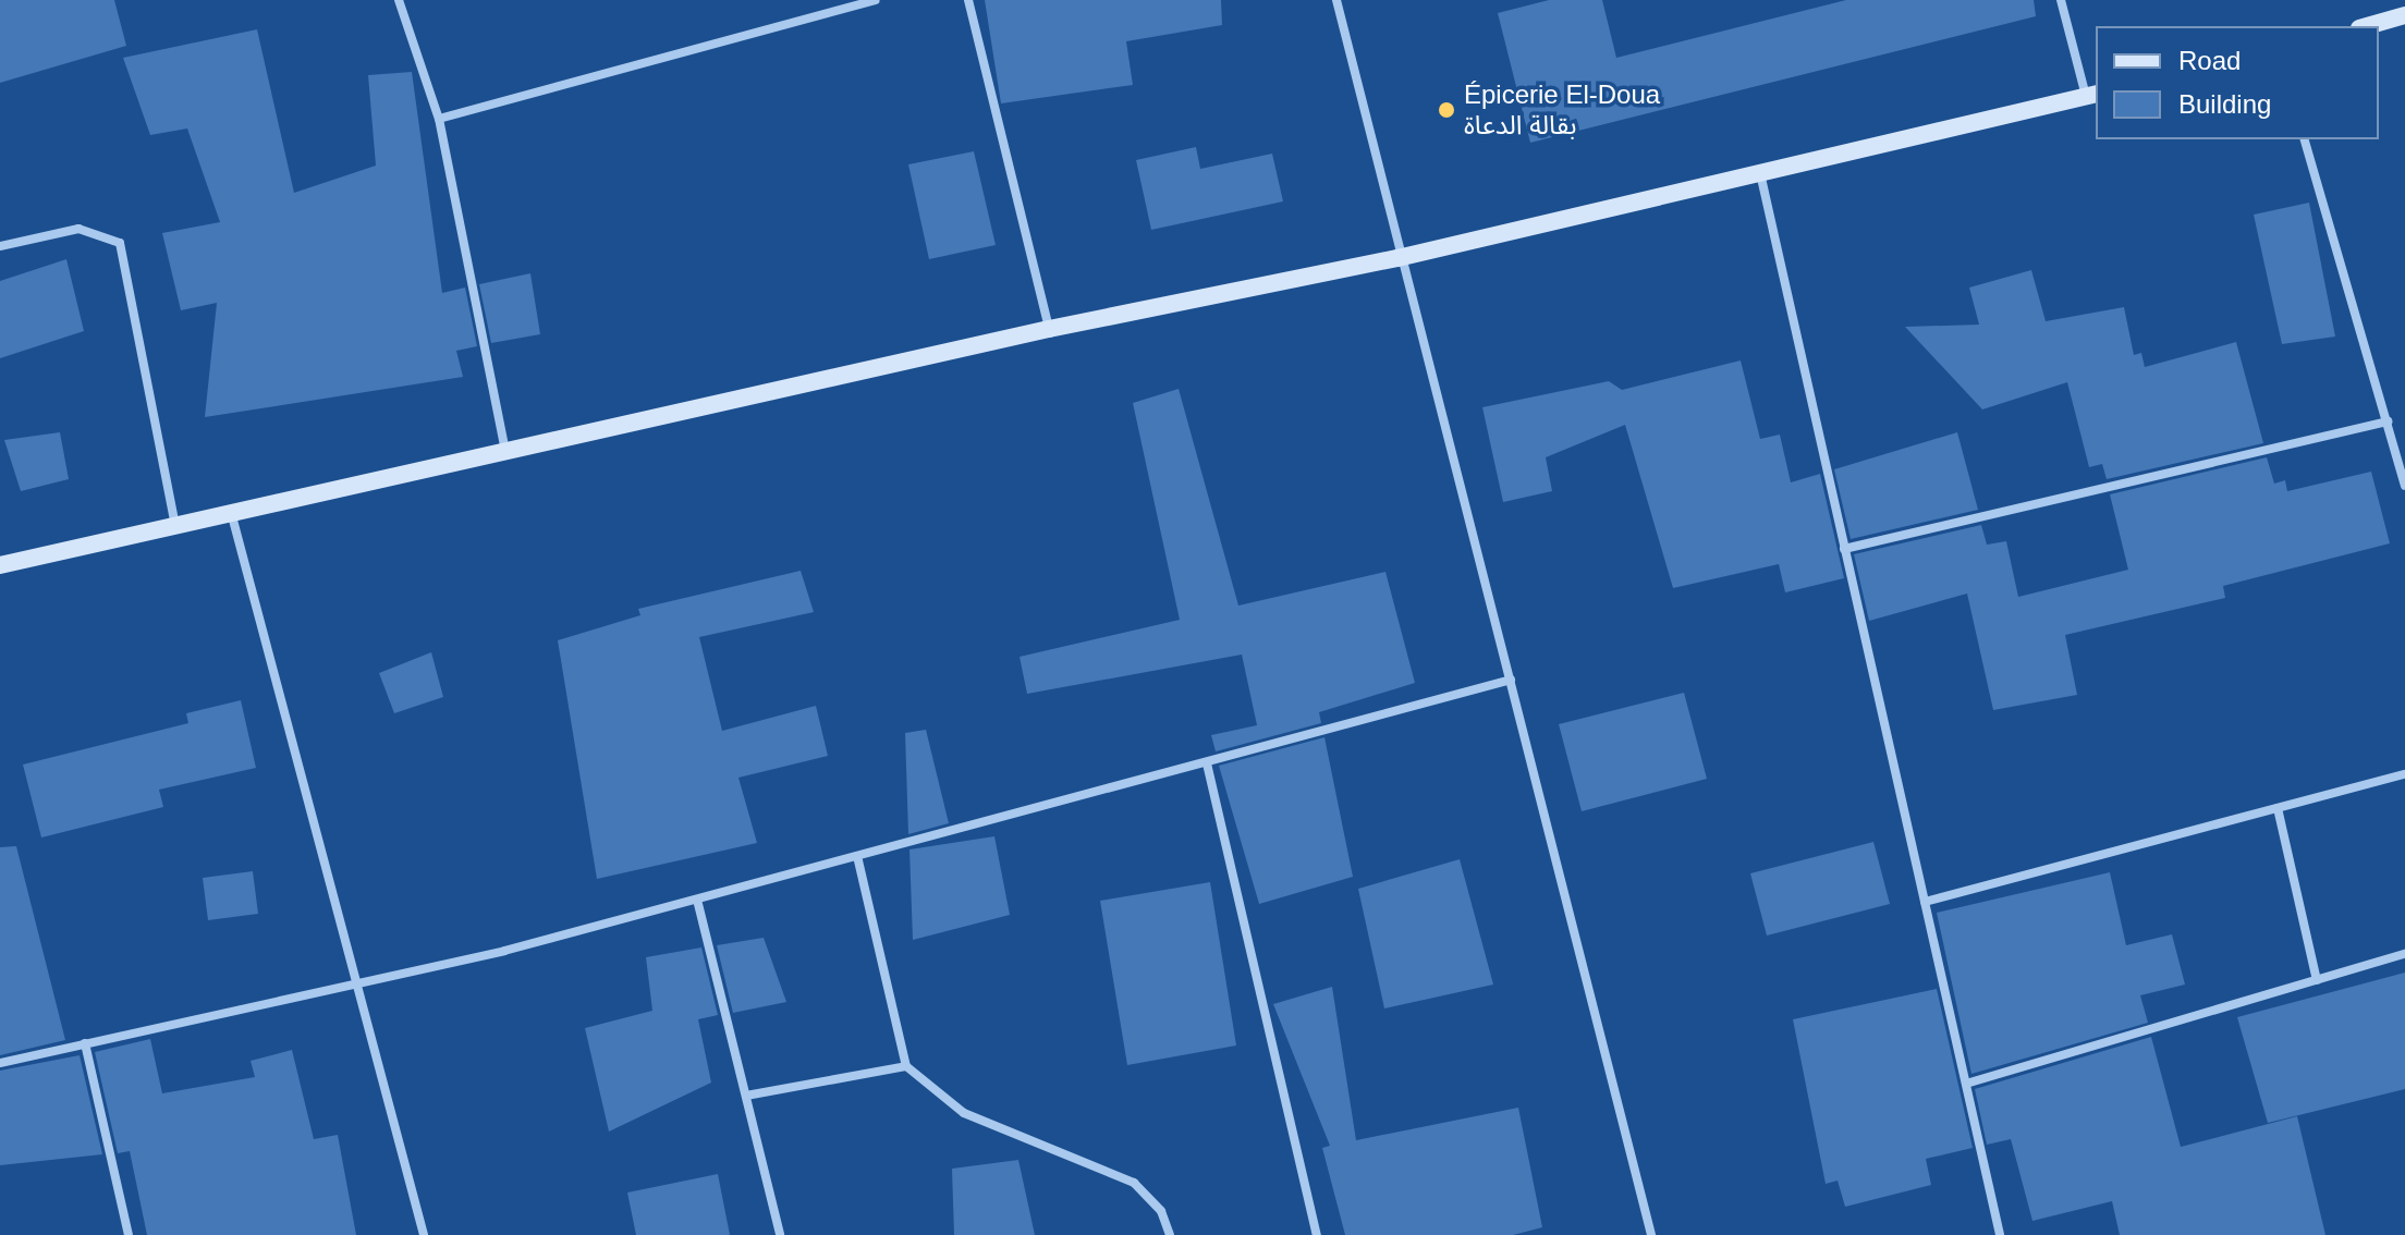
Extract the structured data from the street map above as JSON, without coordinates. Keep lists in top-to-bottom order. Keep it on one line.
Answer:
{"places":["Épicerie El-Doua بقالة الدعاة"],"legend":["Road","Building"]}
